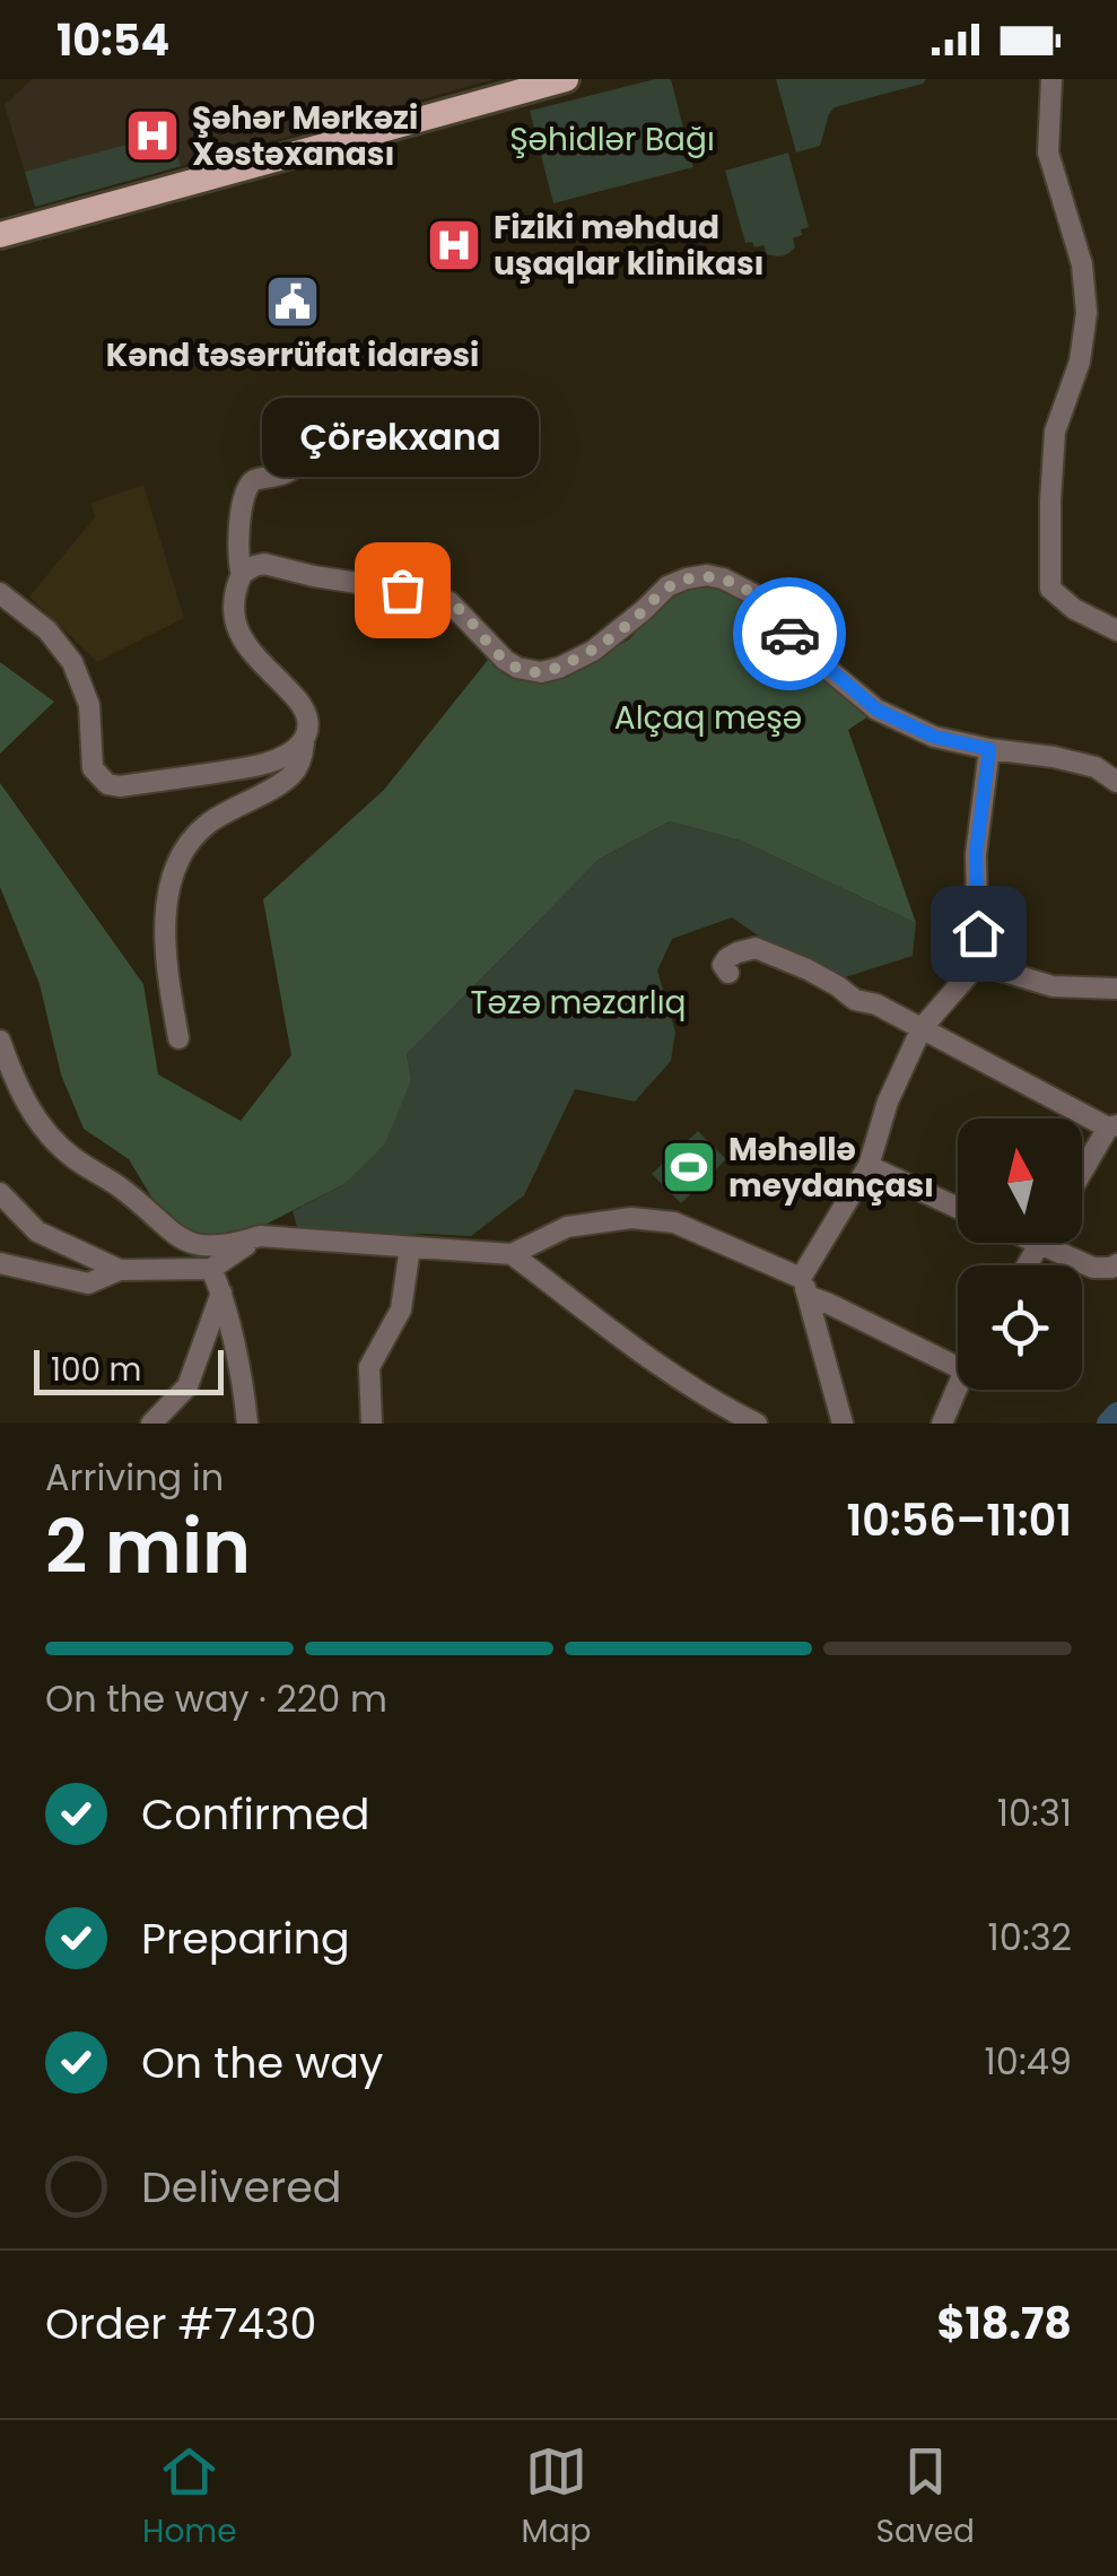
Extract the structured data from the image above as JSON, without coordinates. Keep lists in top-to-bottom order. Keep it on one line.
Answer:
{"parks":["Şəhidlər Bağı","Alçaq meşə","Təzə məzarlıq"],"places":{"hospital":["Şəhər Mərkəzi Xəstəxanası","Fiziki məhdud uşaqlar klinikası"],"public building":["Kənd təsərrüfat idarəsi"],"other":["Çörəkxana"],"sports":["Məhəllə meydançası"]},"scale_bar":"100 m","north":"top","page":{"status":"10:54","bubble":"Çörəkxana","scale":"100 m","heading":["2 min","Arriving in","10:56–11:01"],"panel":["Order #7430","$18.78"],"bar":"On the way · 220 m","list":[["Confirmed","10:31"],["Preparing","10:32"],["On the way","10:49"],"Delivered"],"tabs":["Home","Map","Saved"]}}
